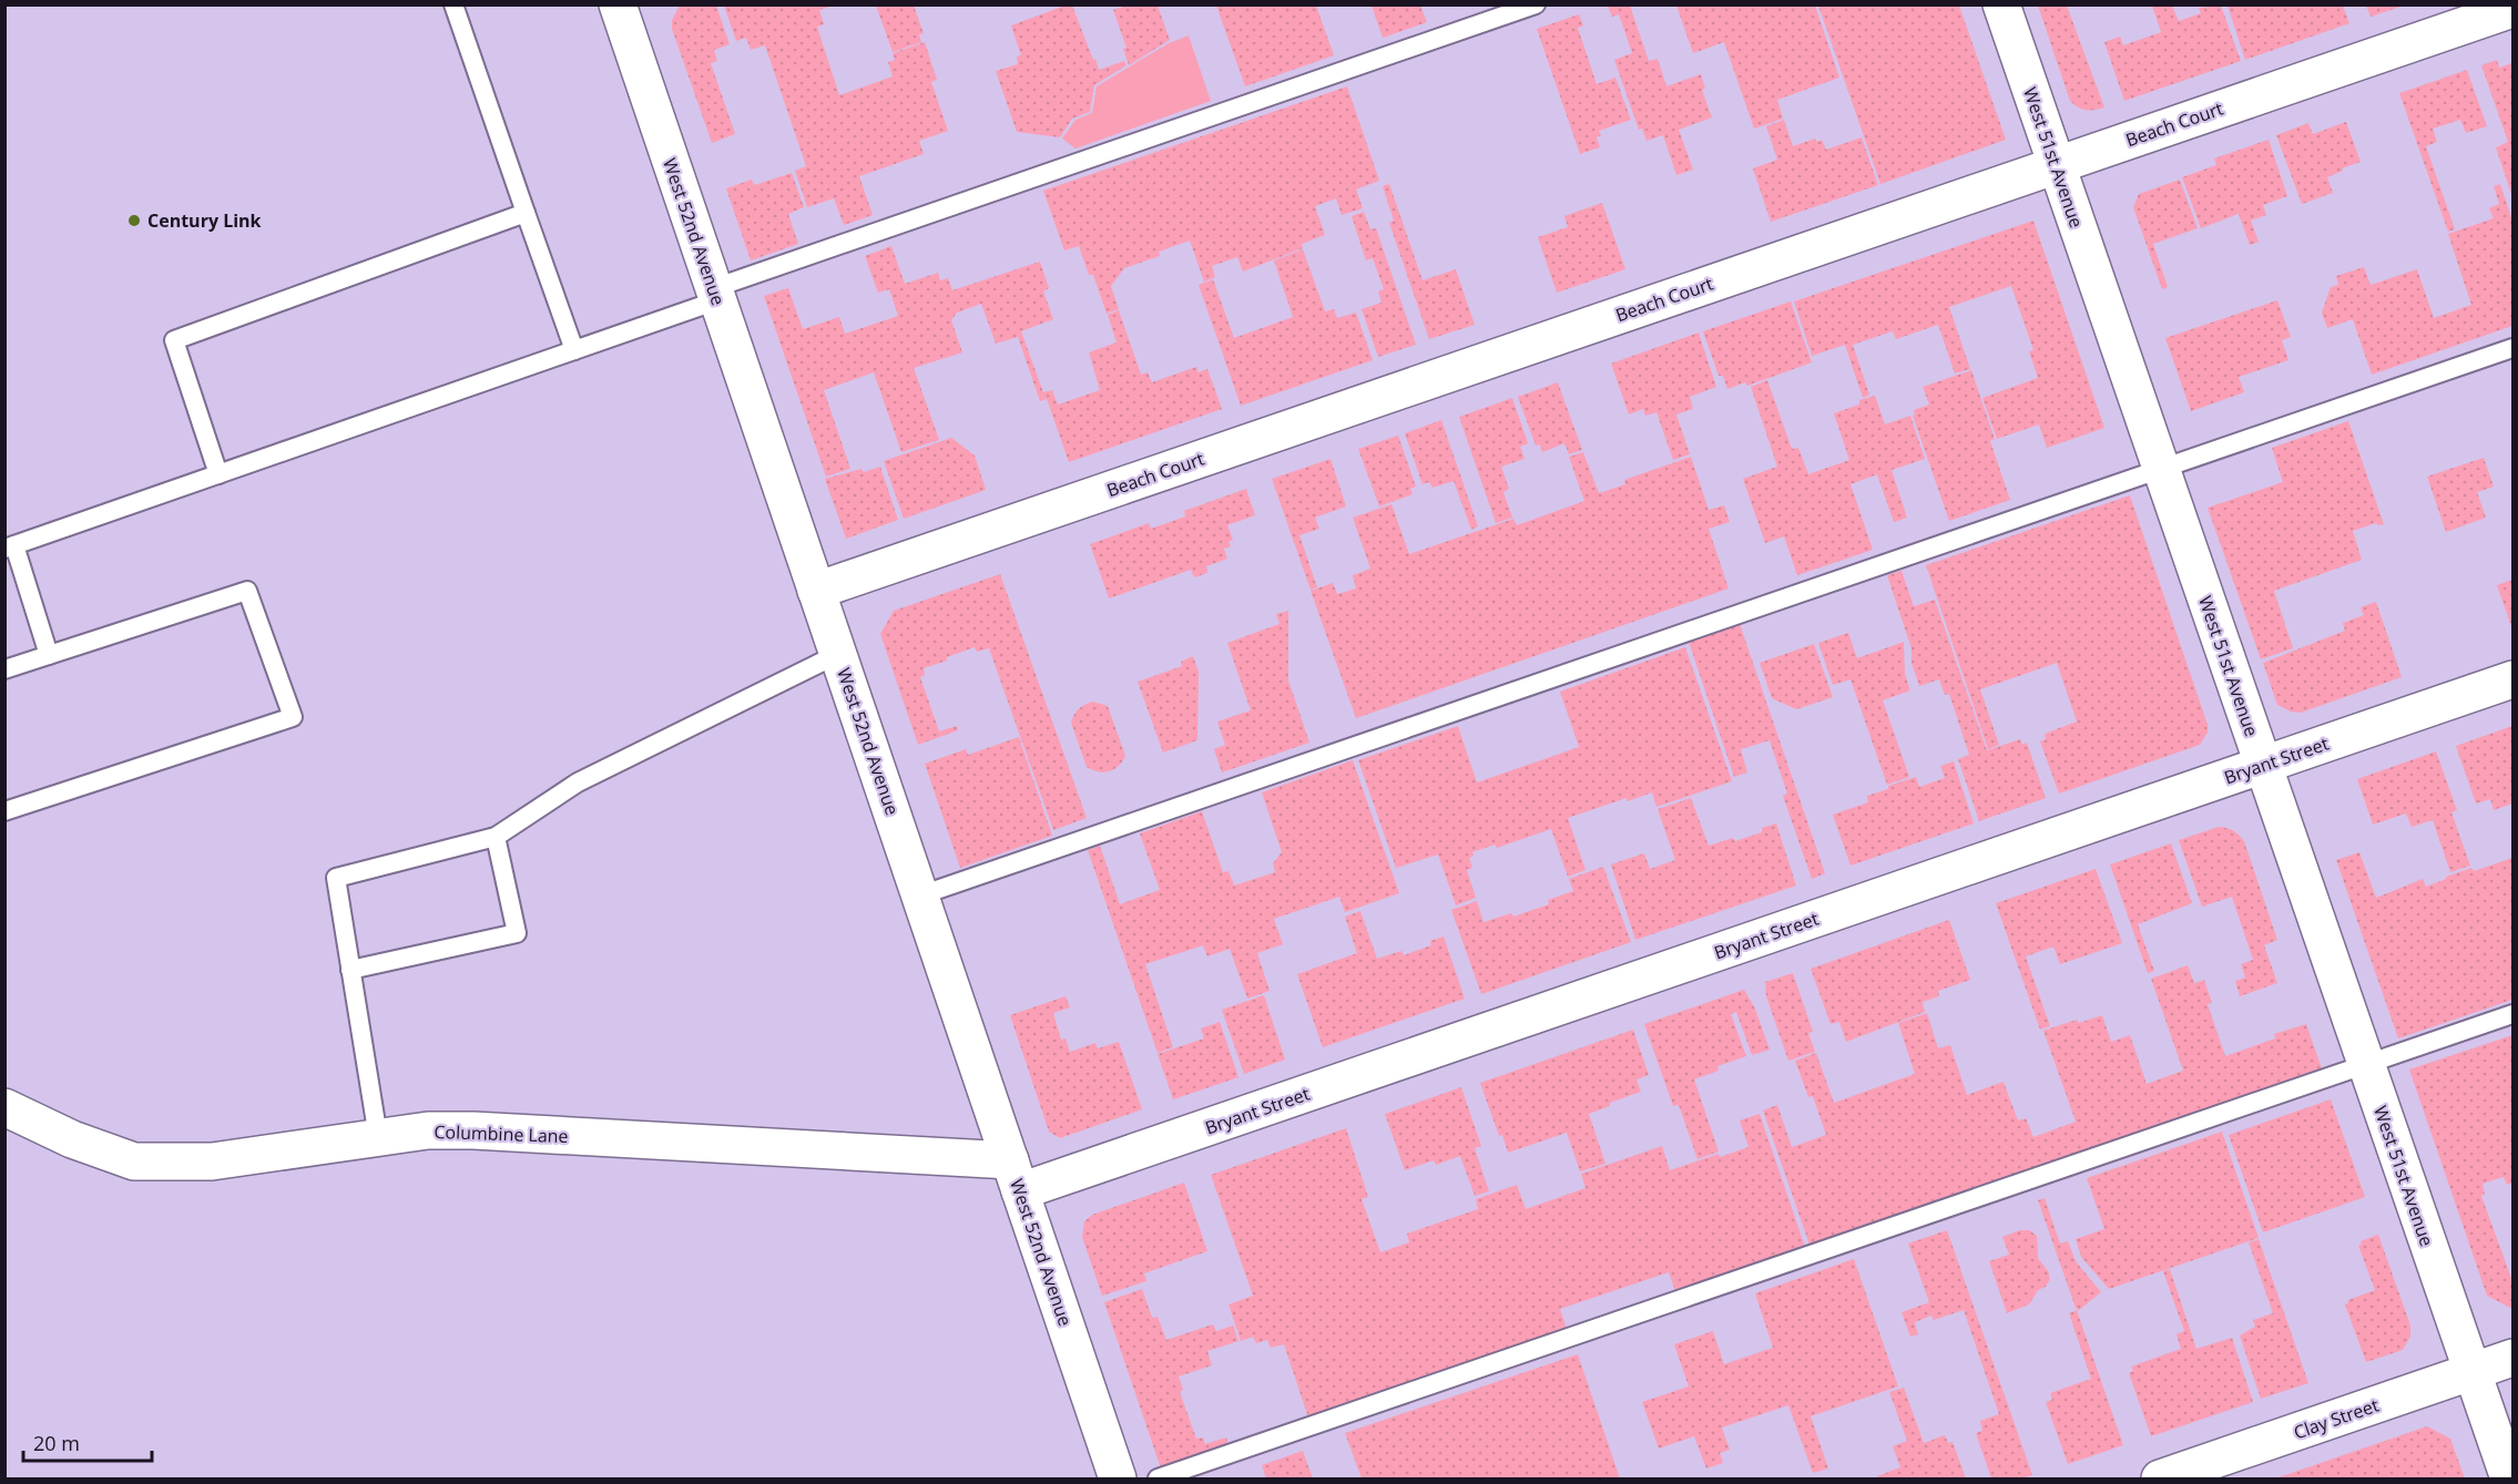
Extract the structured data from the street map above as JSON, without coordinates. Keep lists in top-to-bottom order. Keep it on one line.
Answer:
{"streets":{"street":["Beach Court","West 51st Avenue","West 52nd Avenue","Bryant Street","Columbine Lane","Clay Street"]},"crossings":[["Beach Court","West 51st Avenue"],["Beach Court","West 52nd Avenue"],["West 51st Avenue","Bryant Street"],["West 51st Avenue","Clay Street"],["West 52nd Avenue","Bryant Street"],["West 52nd Avenue","Columbine Lane"],["Bryant Street","Columbine Lane"]],"places":["Century Link"],"scale_bar":"20 m"}
